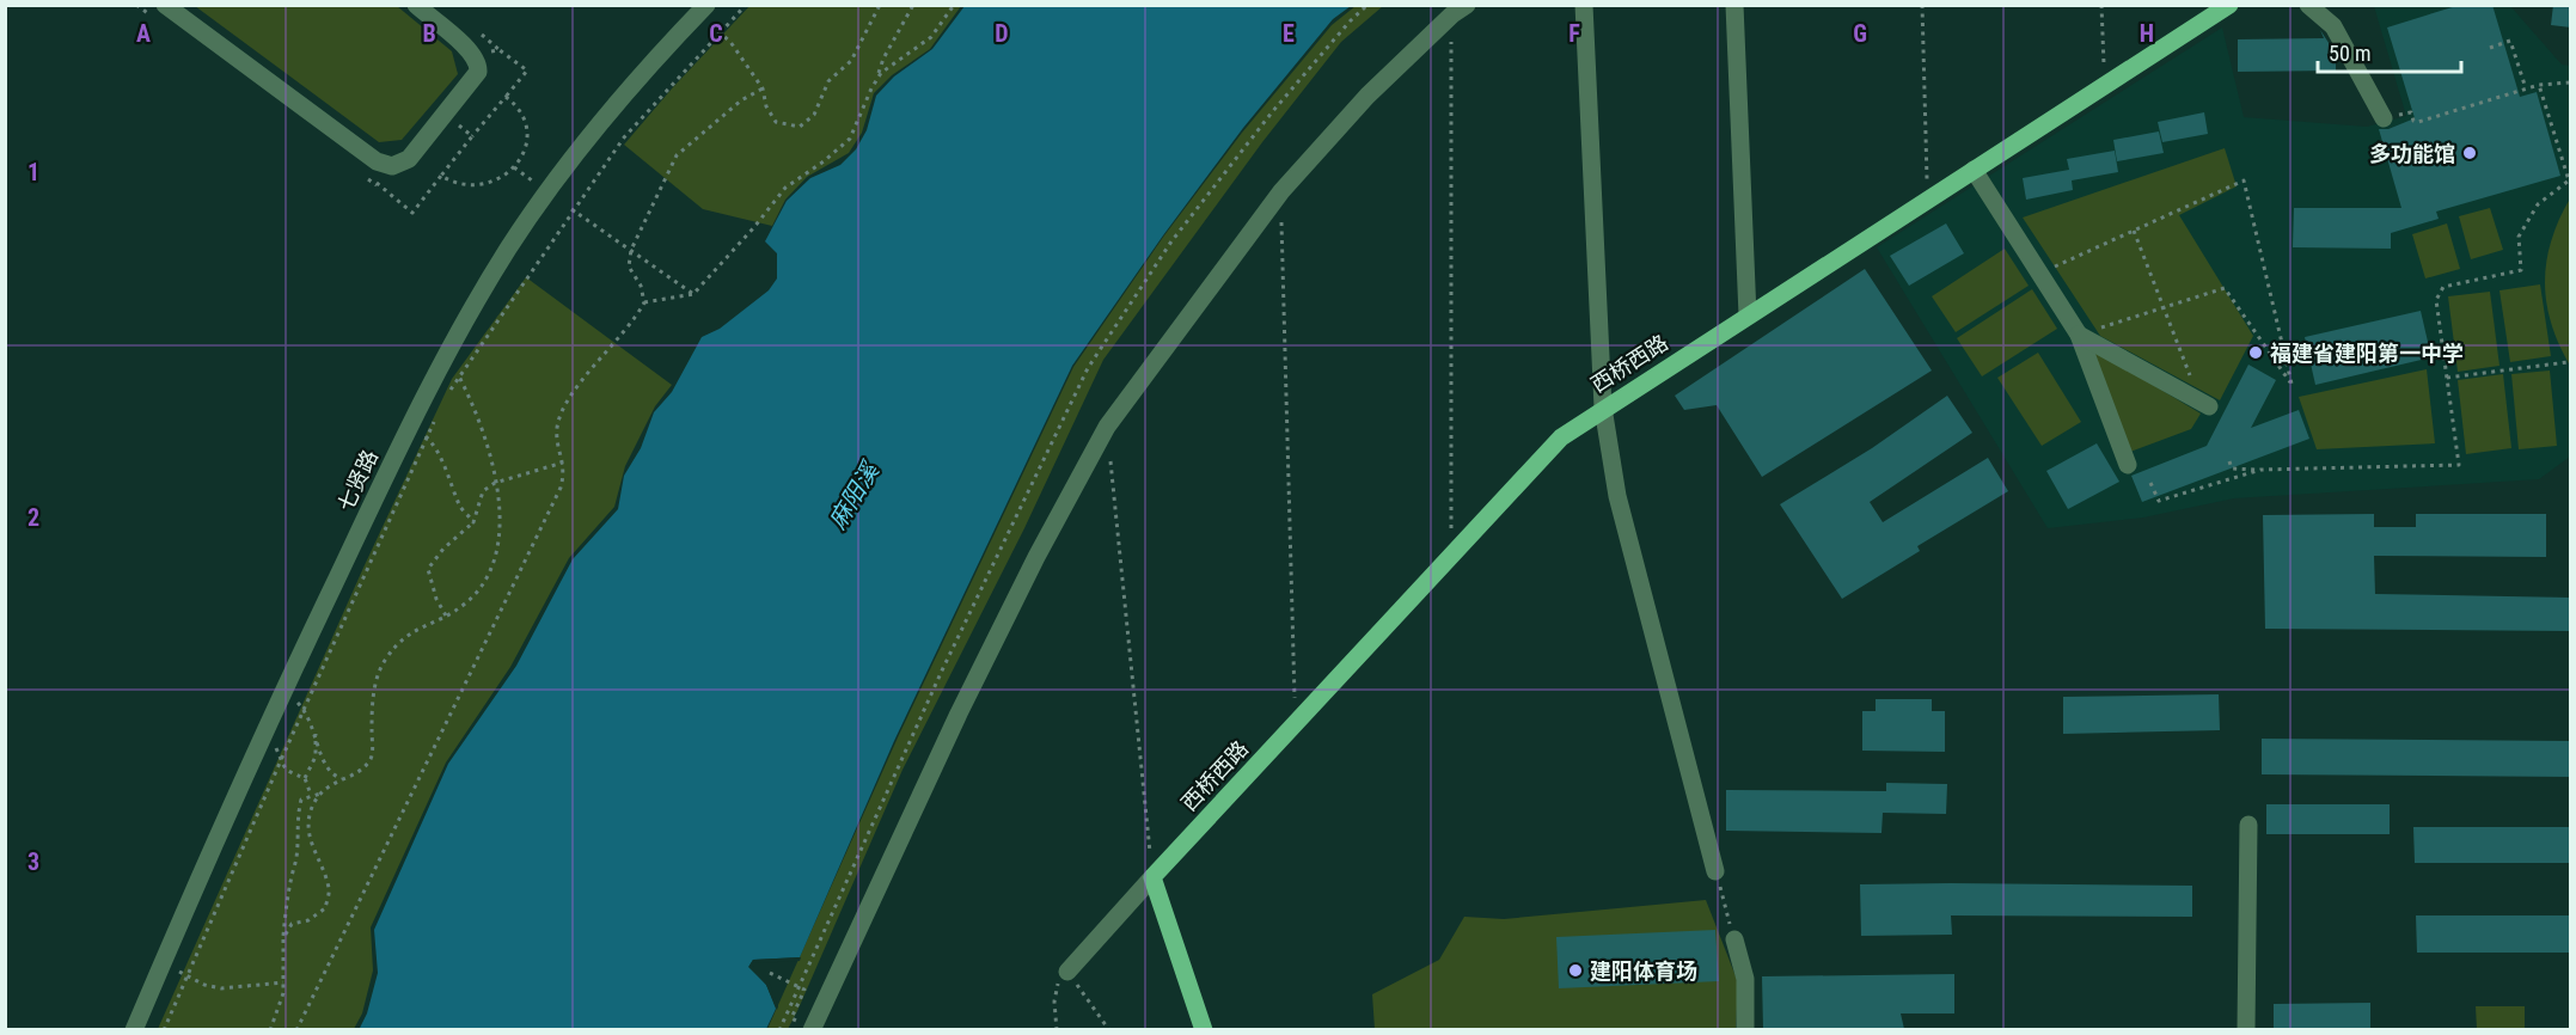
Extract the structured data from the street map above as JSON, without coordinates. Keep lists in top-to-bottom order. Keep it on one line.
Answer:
{"streets":{"main road":["西桥西路"],"street":["七贤路"]},"water":["麻阳溪"],"places":["多功能馆","福建省建阳第一中学","建阳体育场"],"scale_bar":"50 m","grid":{"columns":["A","B","C","D","E","F","G","H"],"rows":["1","2","3"]}}
